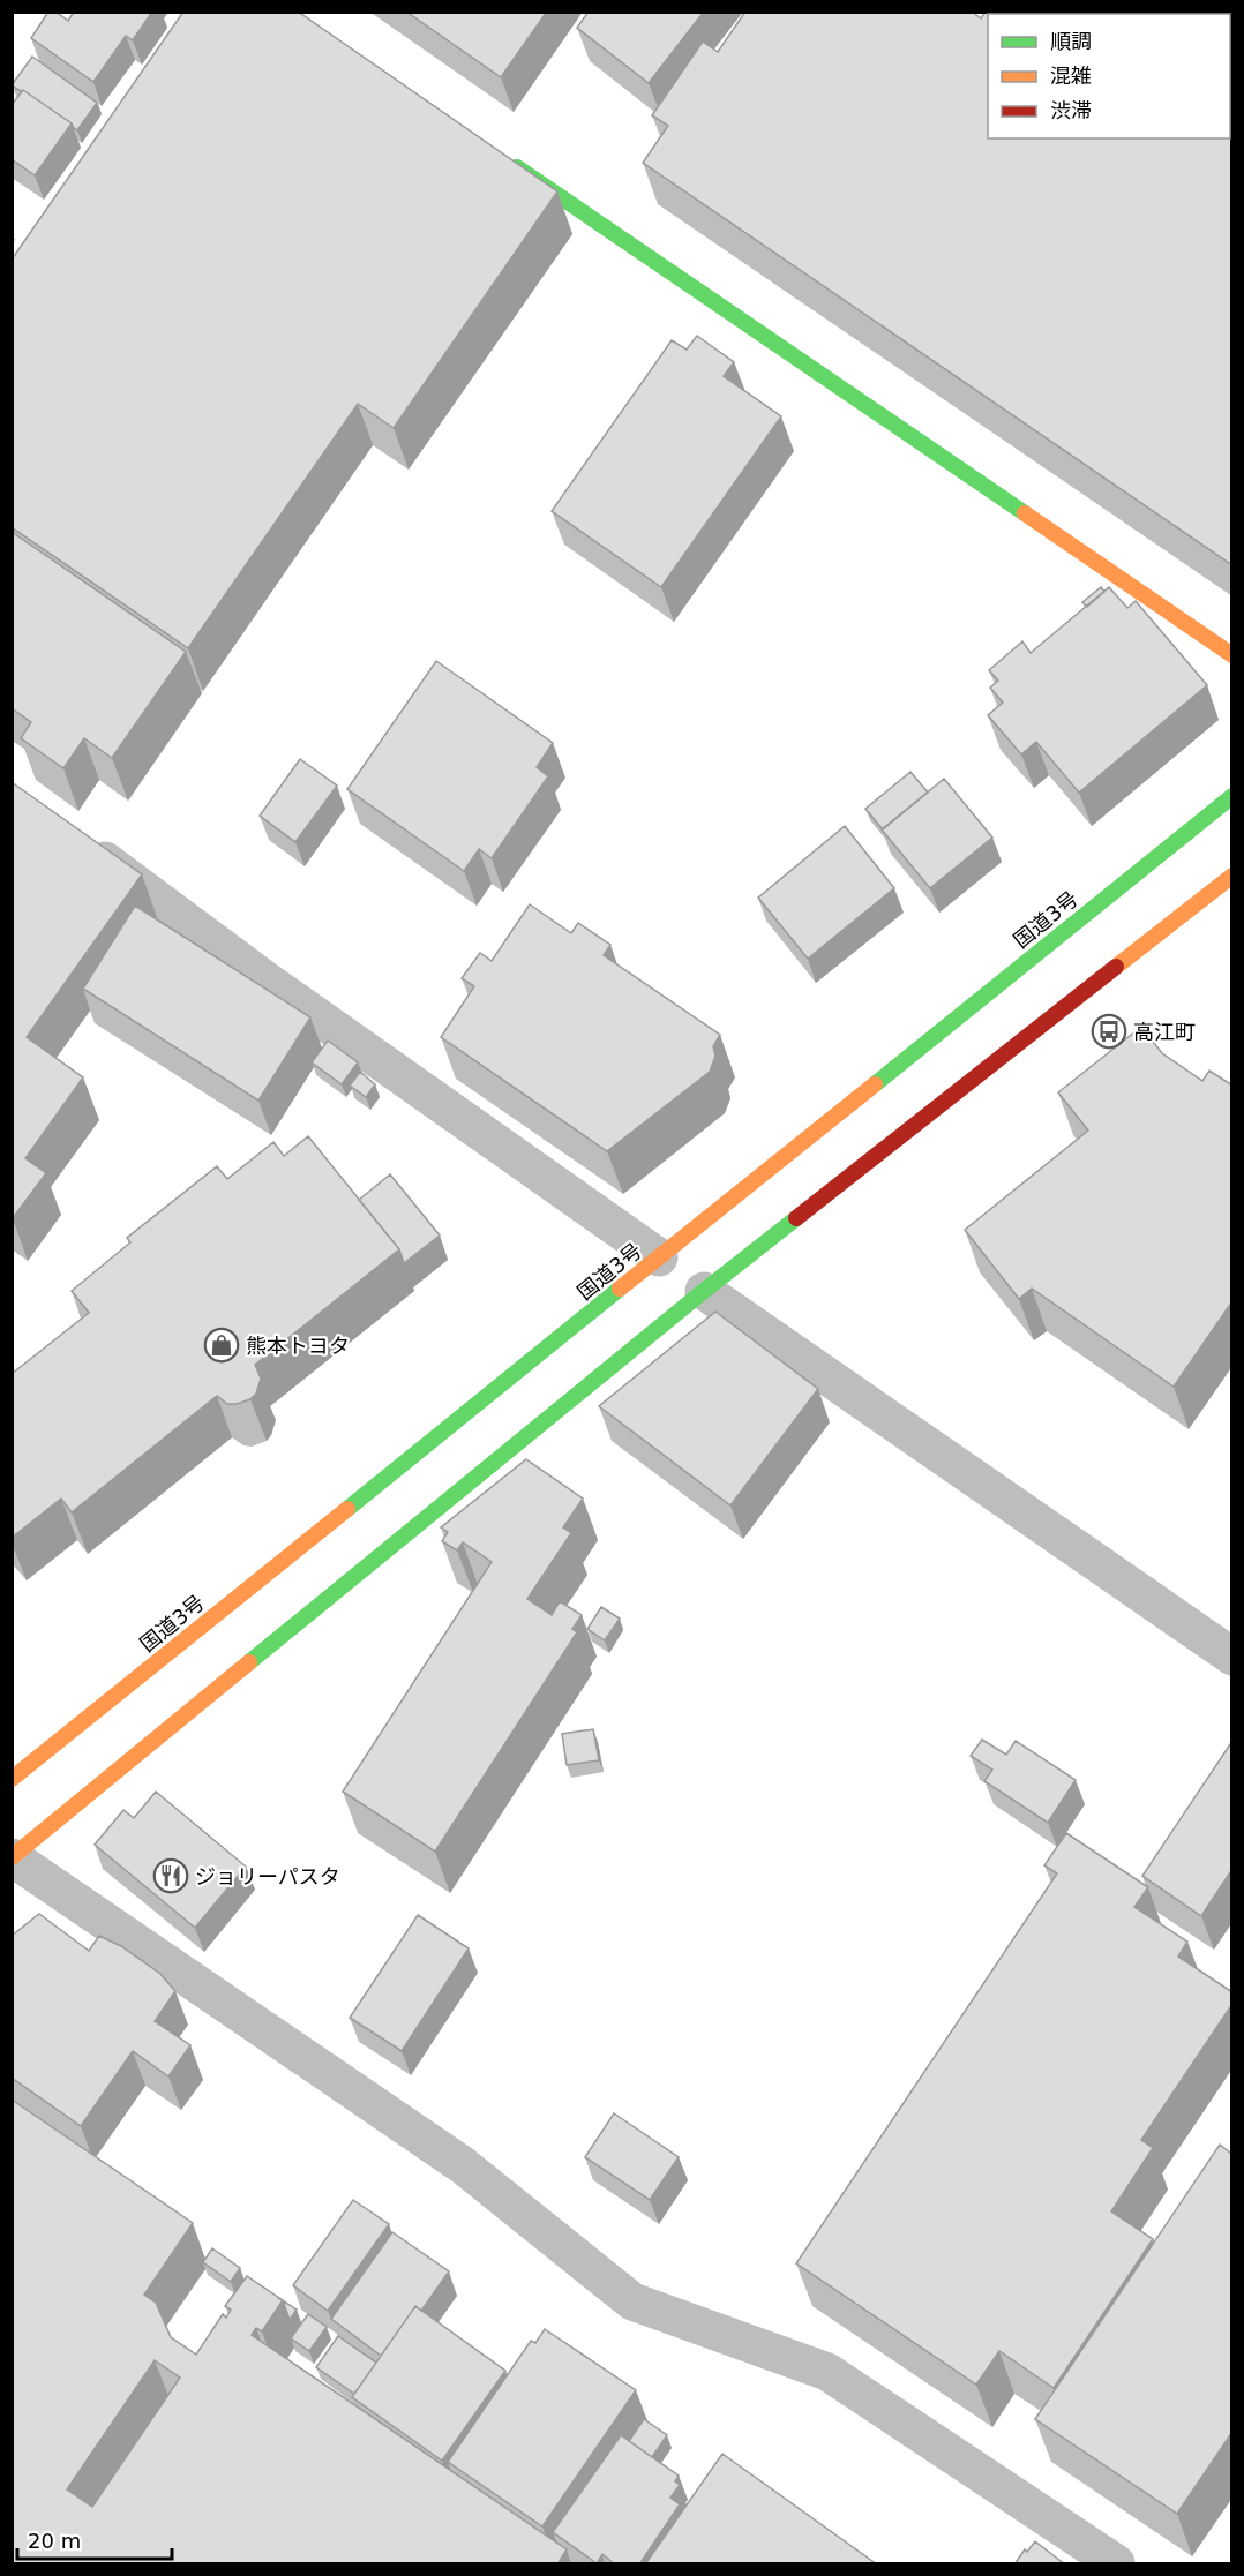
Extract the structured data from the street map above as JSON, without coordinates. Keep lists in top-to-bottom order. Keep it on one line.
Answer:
{"streets":{"main road":["国道3号"]},"places":{"bus stop":["高江町"],"shop":["熊本トヨタ"],"restaurant":["ジョリーパスタ"]},"legend":["順調","混雑","渋滞"],"scale_bar":"20 m"}
